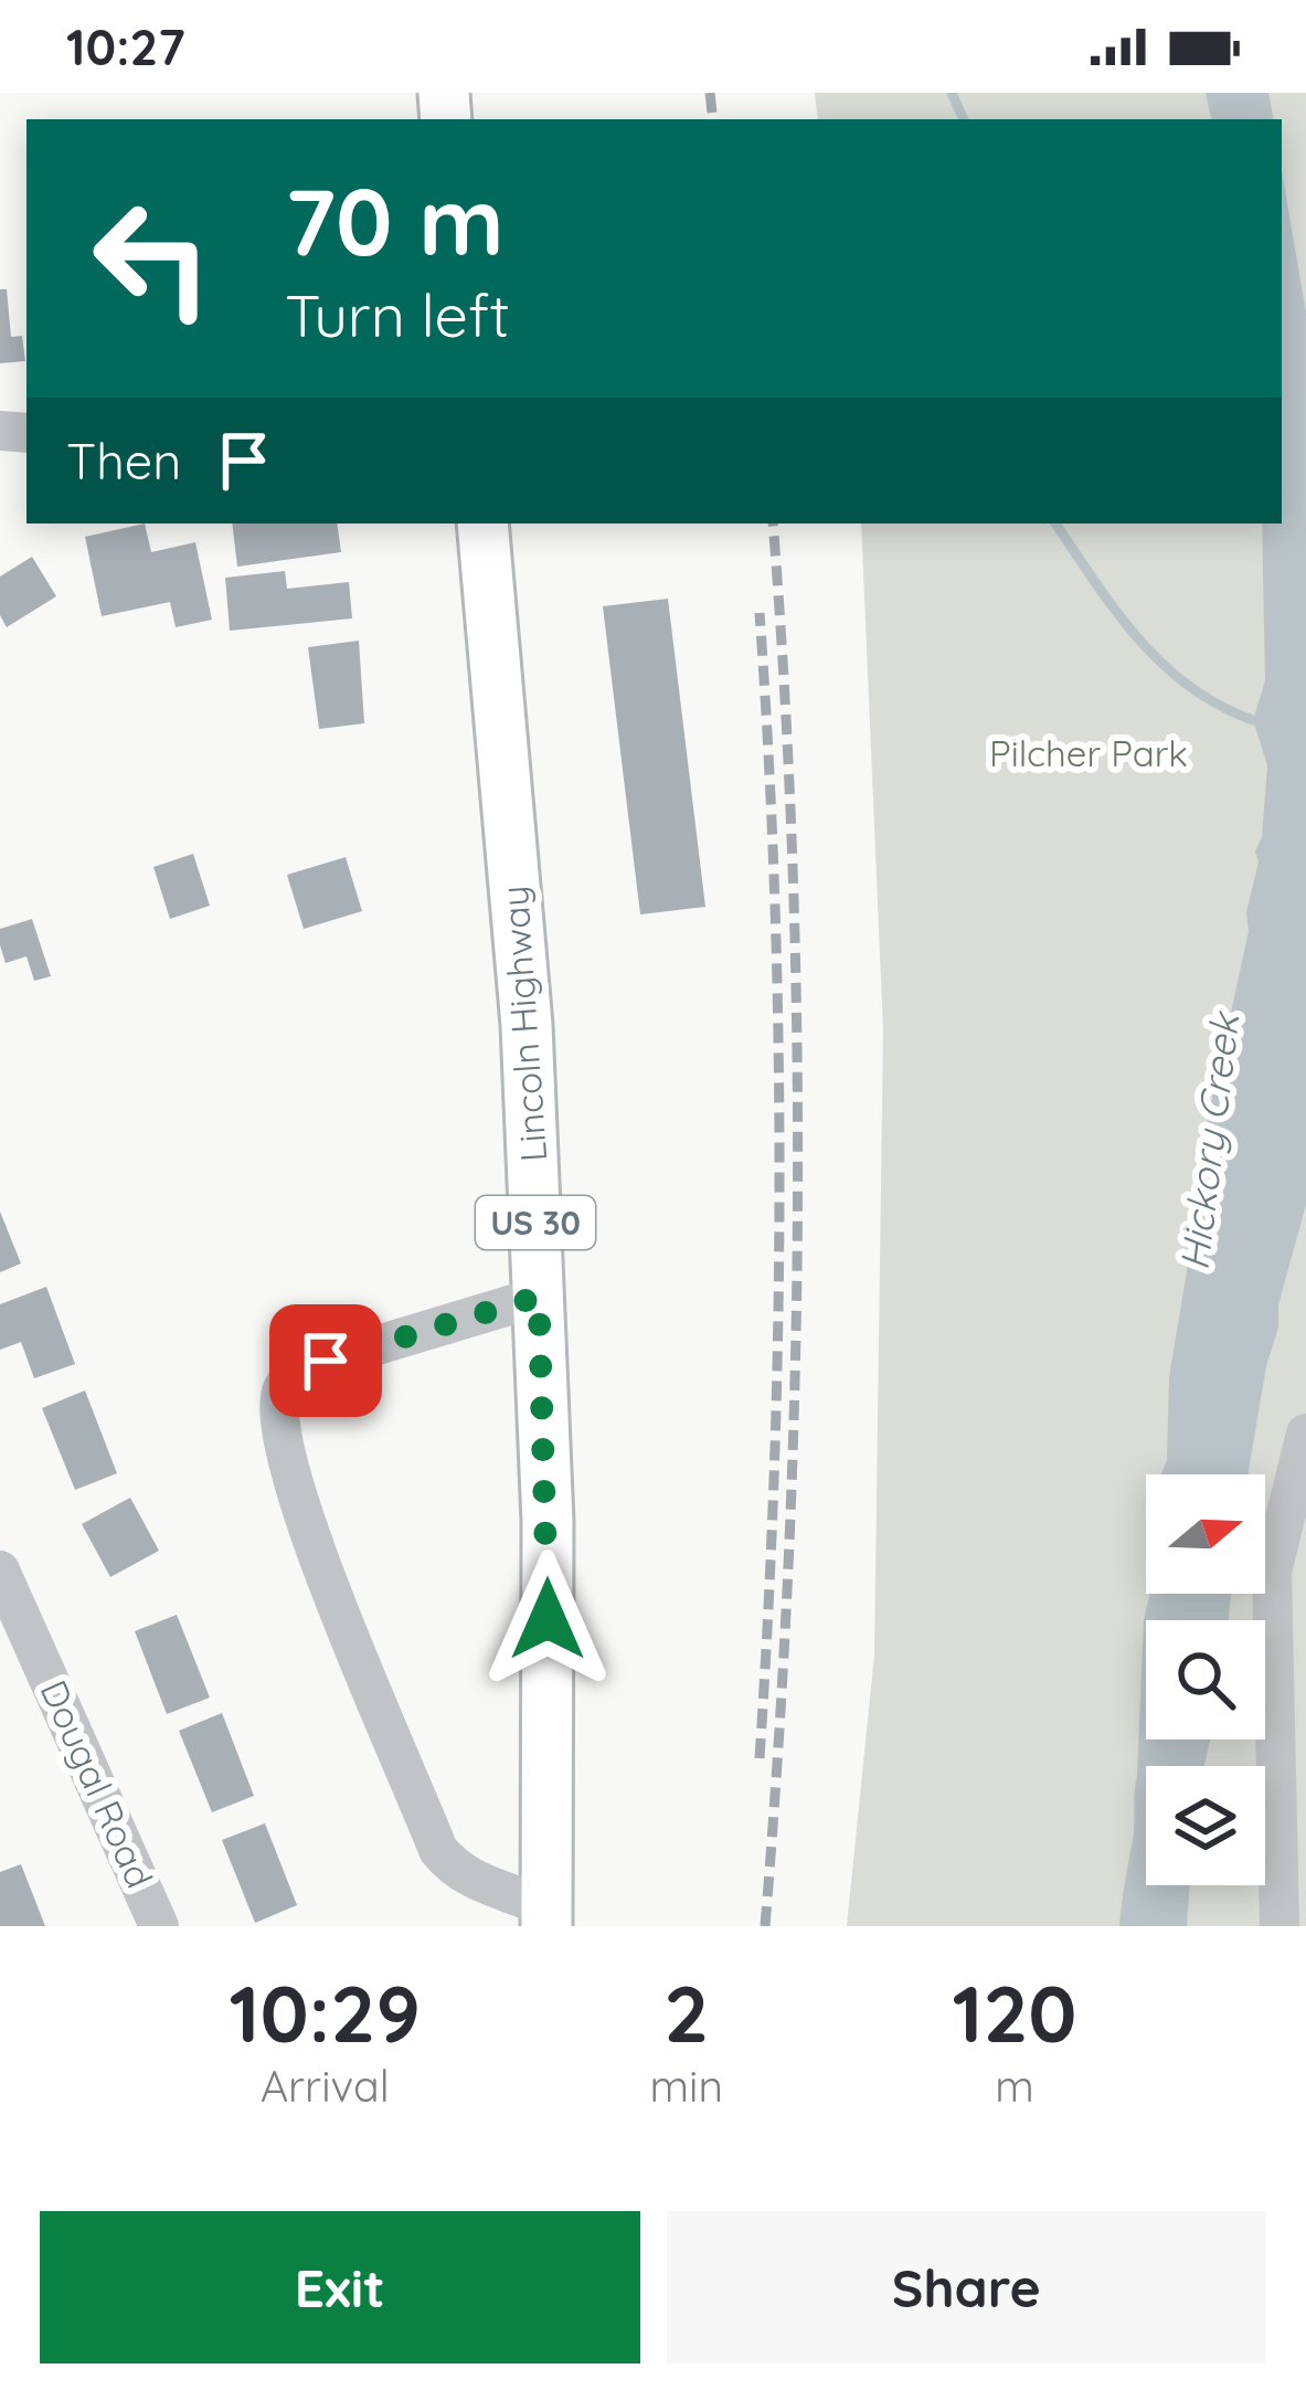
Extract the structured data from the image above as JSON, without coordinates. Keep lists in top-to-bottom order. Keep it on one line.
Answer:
{"streets":{"main road":["Lincoln Highway","US 30"],"street":["Dougal Road"]},"water":["Hickory Creek"],"parks":["Pilcher Park"],"north":"right","page":{"status":"10:27","turn":["70 m","Turn left"],"then":"Then","eta":["10:29","Arrival","2","min","120","m"],"buttons":["Exit","Share"]}}
